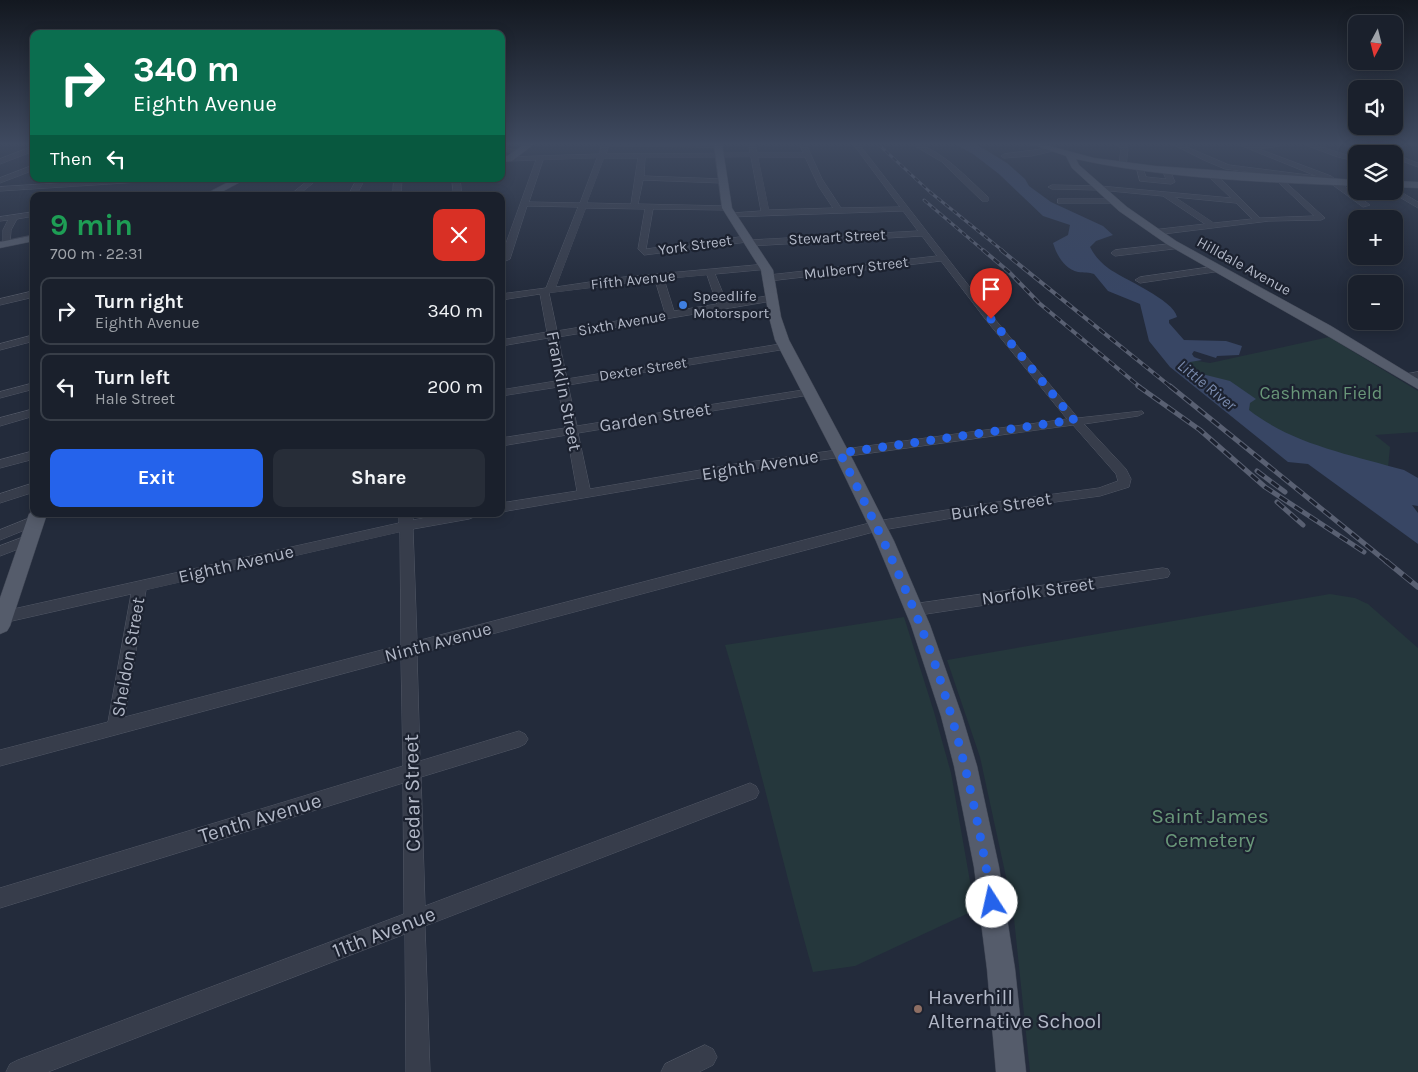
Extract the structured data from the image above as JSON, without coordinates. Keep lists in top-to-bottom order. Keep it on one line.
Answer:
{"streets":{"main road":["Hilldale Avenue"],"street":["Stewart Street","York Street","Mulberry Street","Fifth Avenue","Sixth Avenue","Dexter Street","Franklin Street","Garden Street","Eighth Avenue","Burke Street","Norfolk Street","Ninth Avenue","Sheldon Street","Cedar Street","Tenth Avenue","11th Avenue"]},"crossings":[["Stewart Street","York Street"],["Mulberry Street","Fifth Avenue"],["Fifth Avenue","Franklin Street"],["Sixth Avenue","Franklin Street"],["Dexter Street","Franklin Street"],["Franklin Street","Garden Street"],["Franklin Street","Eighth Avenue"],["Eighth Avenue","Burke Street"],["Eighth Avenue","Sheldon Street"],["Eighth Avenue","Cedar Street"],["Burke Street","Ninth Avenue"],["Ninth Avenue","Sheldon Street"],["Ninth Avenue","Cedar Street"],["Cedar Street","Tenth Avenue"],["Cedar Street","11th Avenue"]],"water":["Little River"],"parks":["Cashman Field","Saint James Cemetery"],"places":["Speedlife Motorsport","Haverhill Alternative School"],"north":"bottom","page":{"map_buttons":["+","−"],"turn":["340 m","Eighth Avenue"],"then":"Then","heading":["9 min","700 m · 22:31"],"list":[{"name":"Turn right","note":"Eighth Avenue","value":"340 m"},{"name":"Turn left","note":"Hale Street","value":"200 m"}],"buttons":["Exit","Share"]}}
